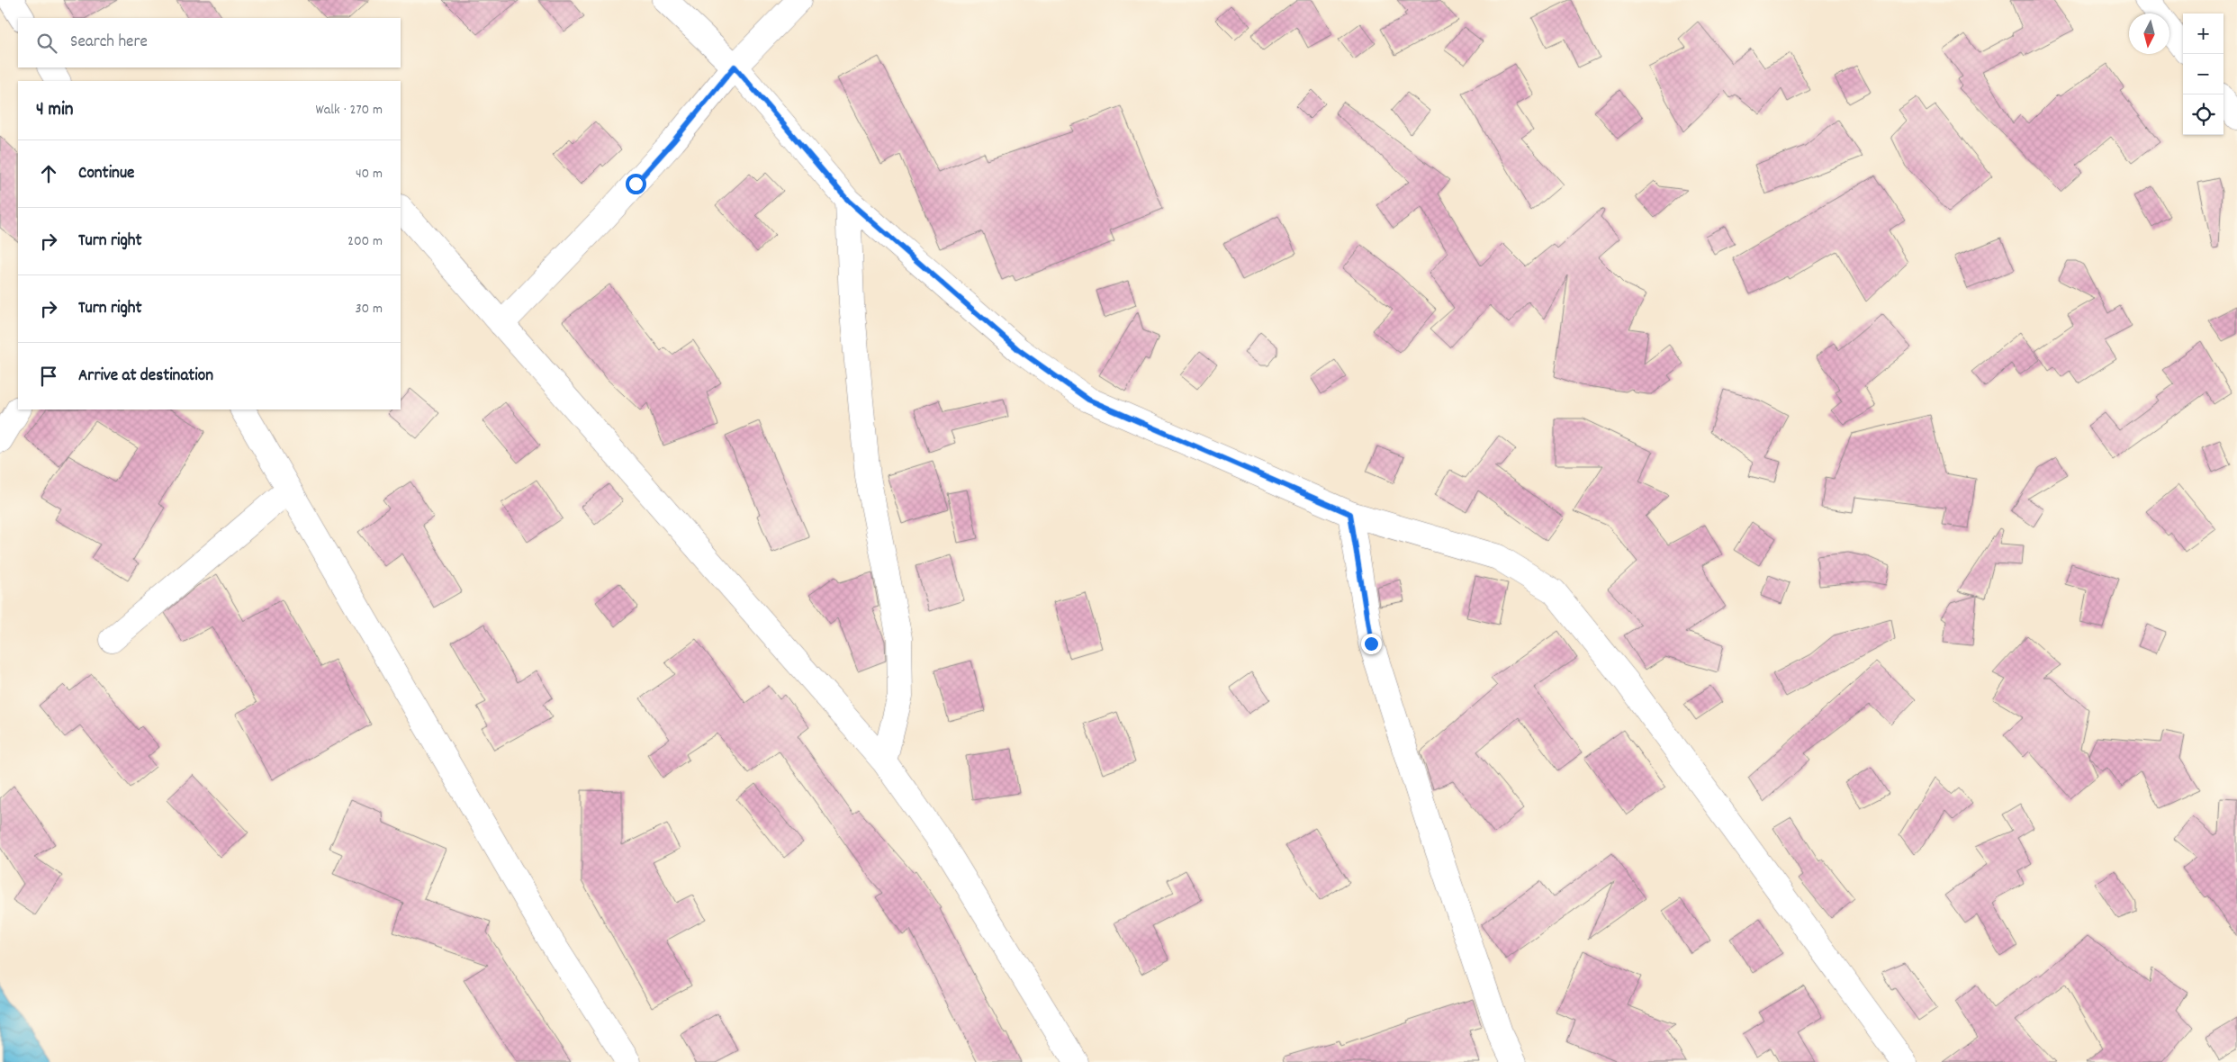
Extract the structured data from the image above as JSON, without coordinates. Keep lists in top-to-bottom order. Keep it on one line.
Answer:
{"north":"bottom","page":{"map_buttons":["+","−"],"search":"Search here","heading":["4 min","Walk · 270 m"],"list":[["Continue","40 m"],["Turn right","200 m"],["Turn right","30 m"],"Arrive at destination"]}}
